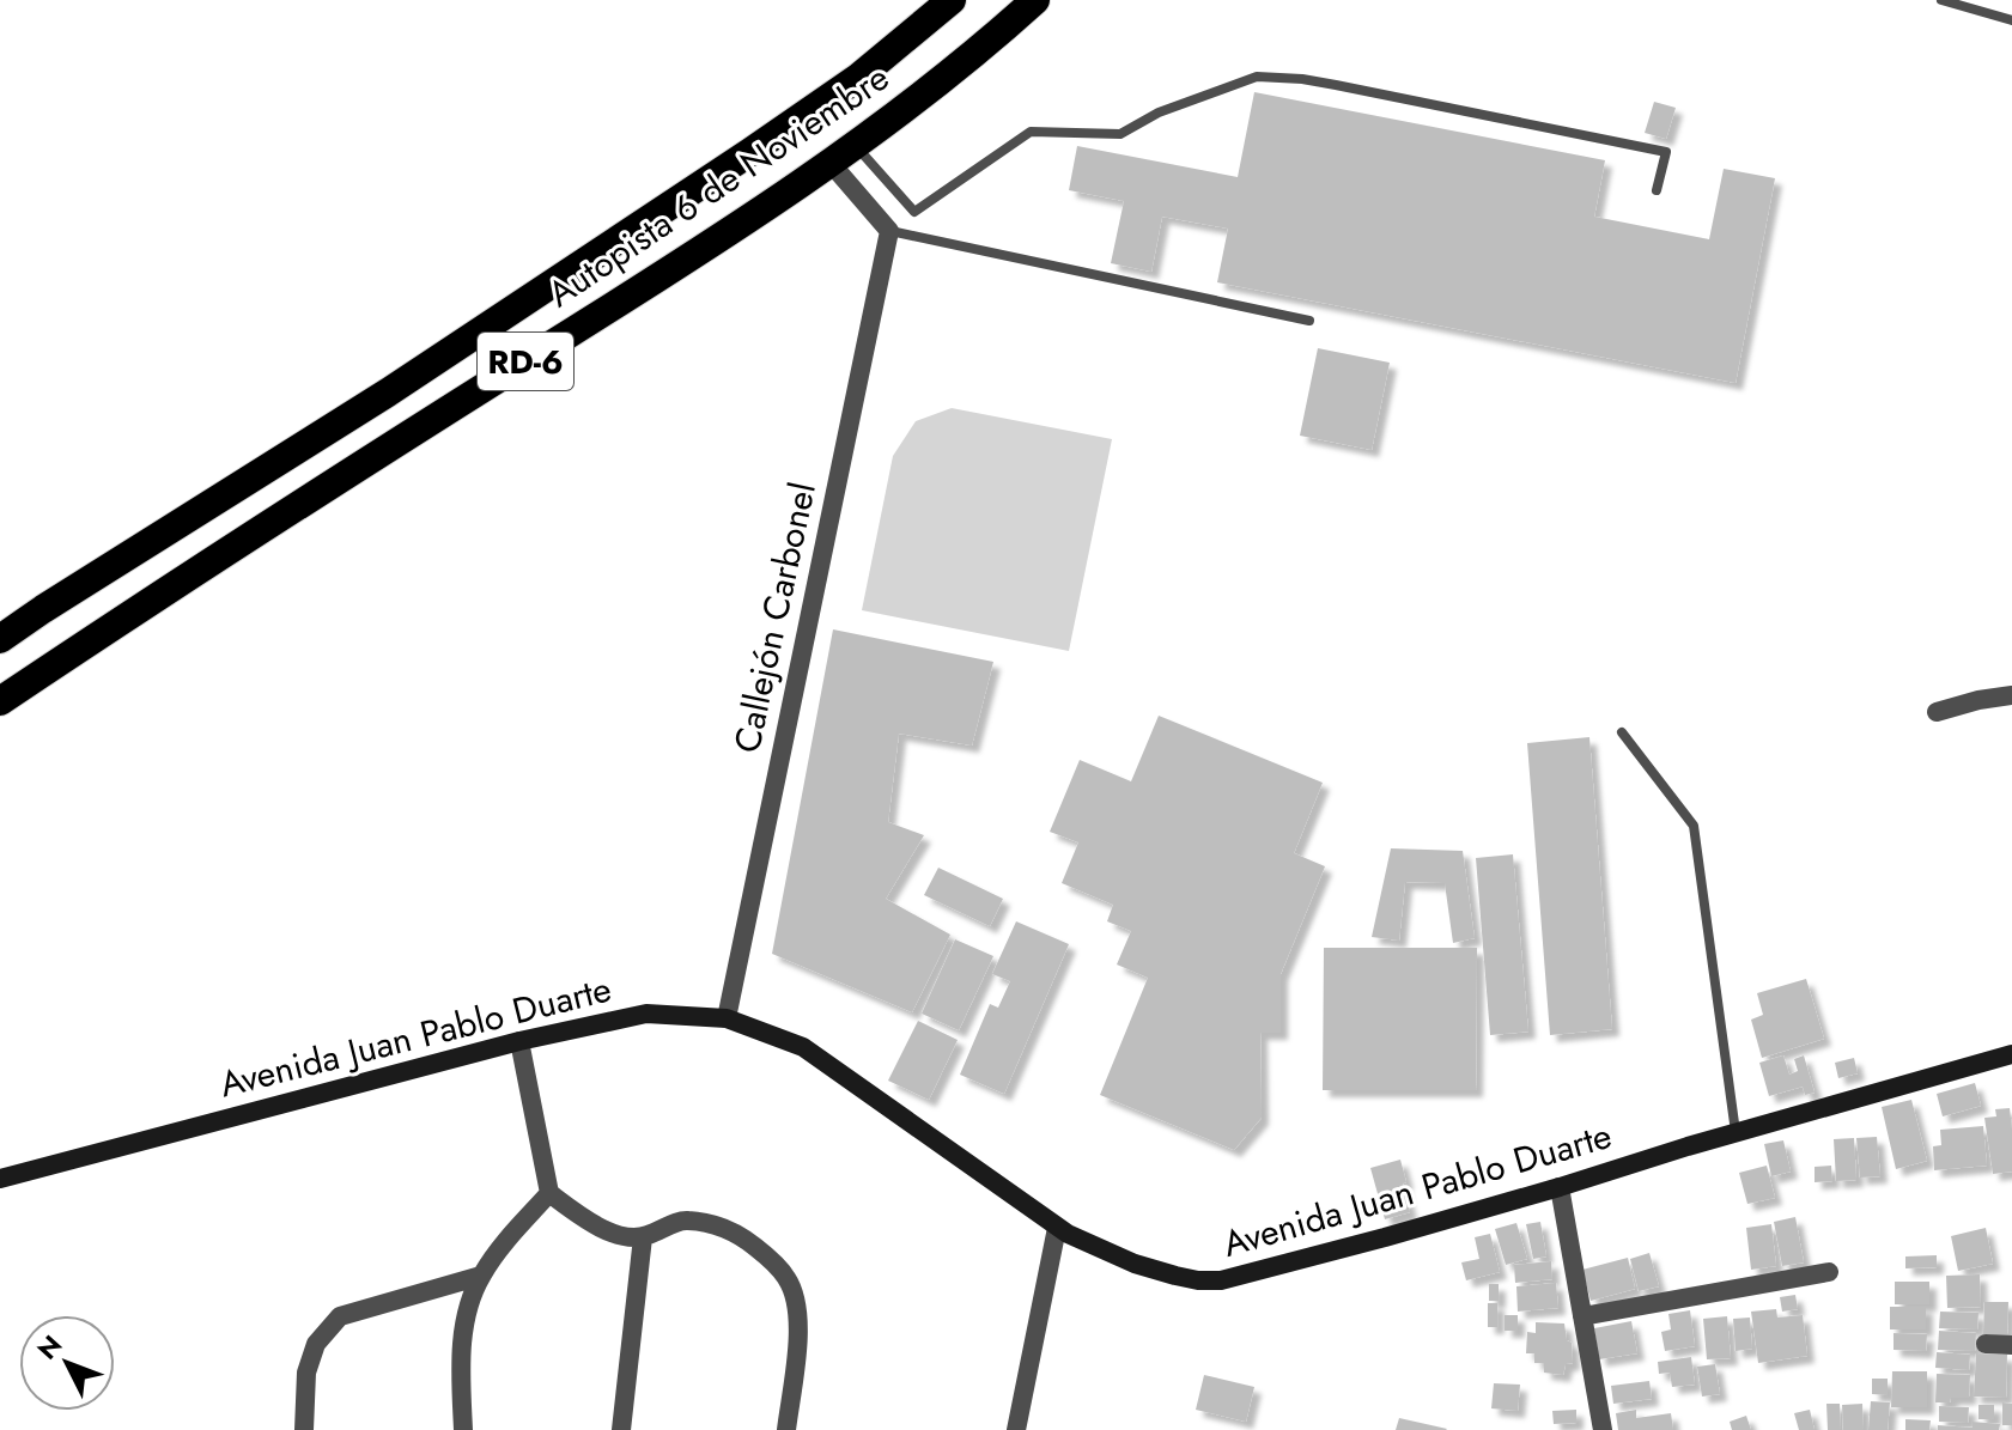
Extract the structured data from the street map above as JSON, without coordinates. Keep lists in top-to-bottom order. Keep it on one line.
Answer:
{"streets":{"highway":["Autopista 6 de Noviembre","RD-6"],"main road":["Avenida Juan Pablo Duarte"],"street":["Callejón Carbonel"]},"crossings":[["Callejón Carbonel","Avenida Juan Pablo Duarte"]],"north":"top left"}
